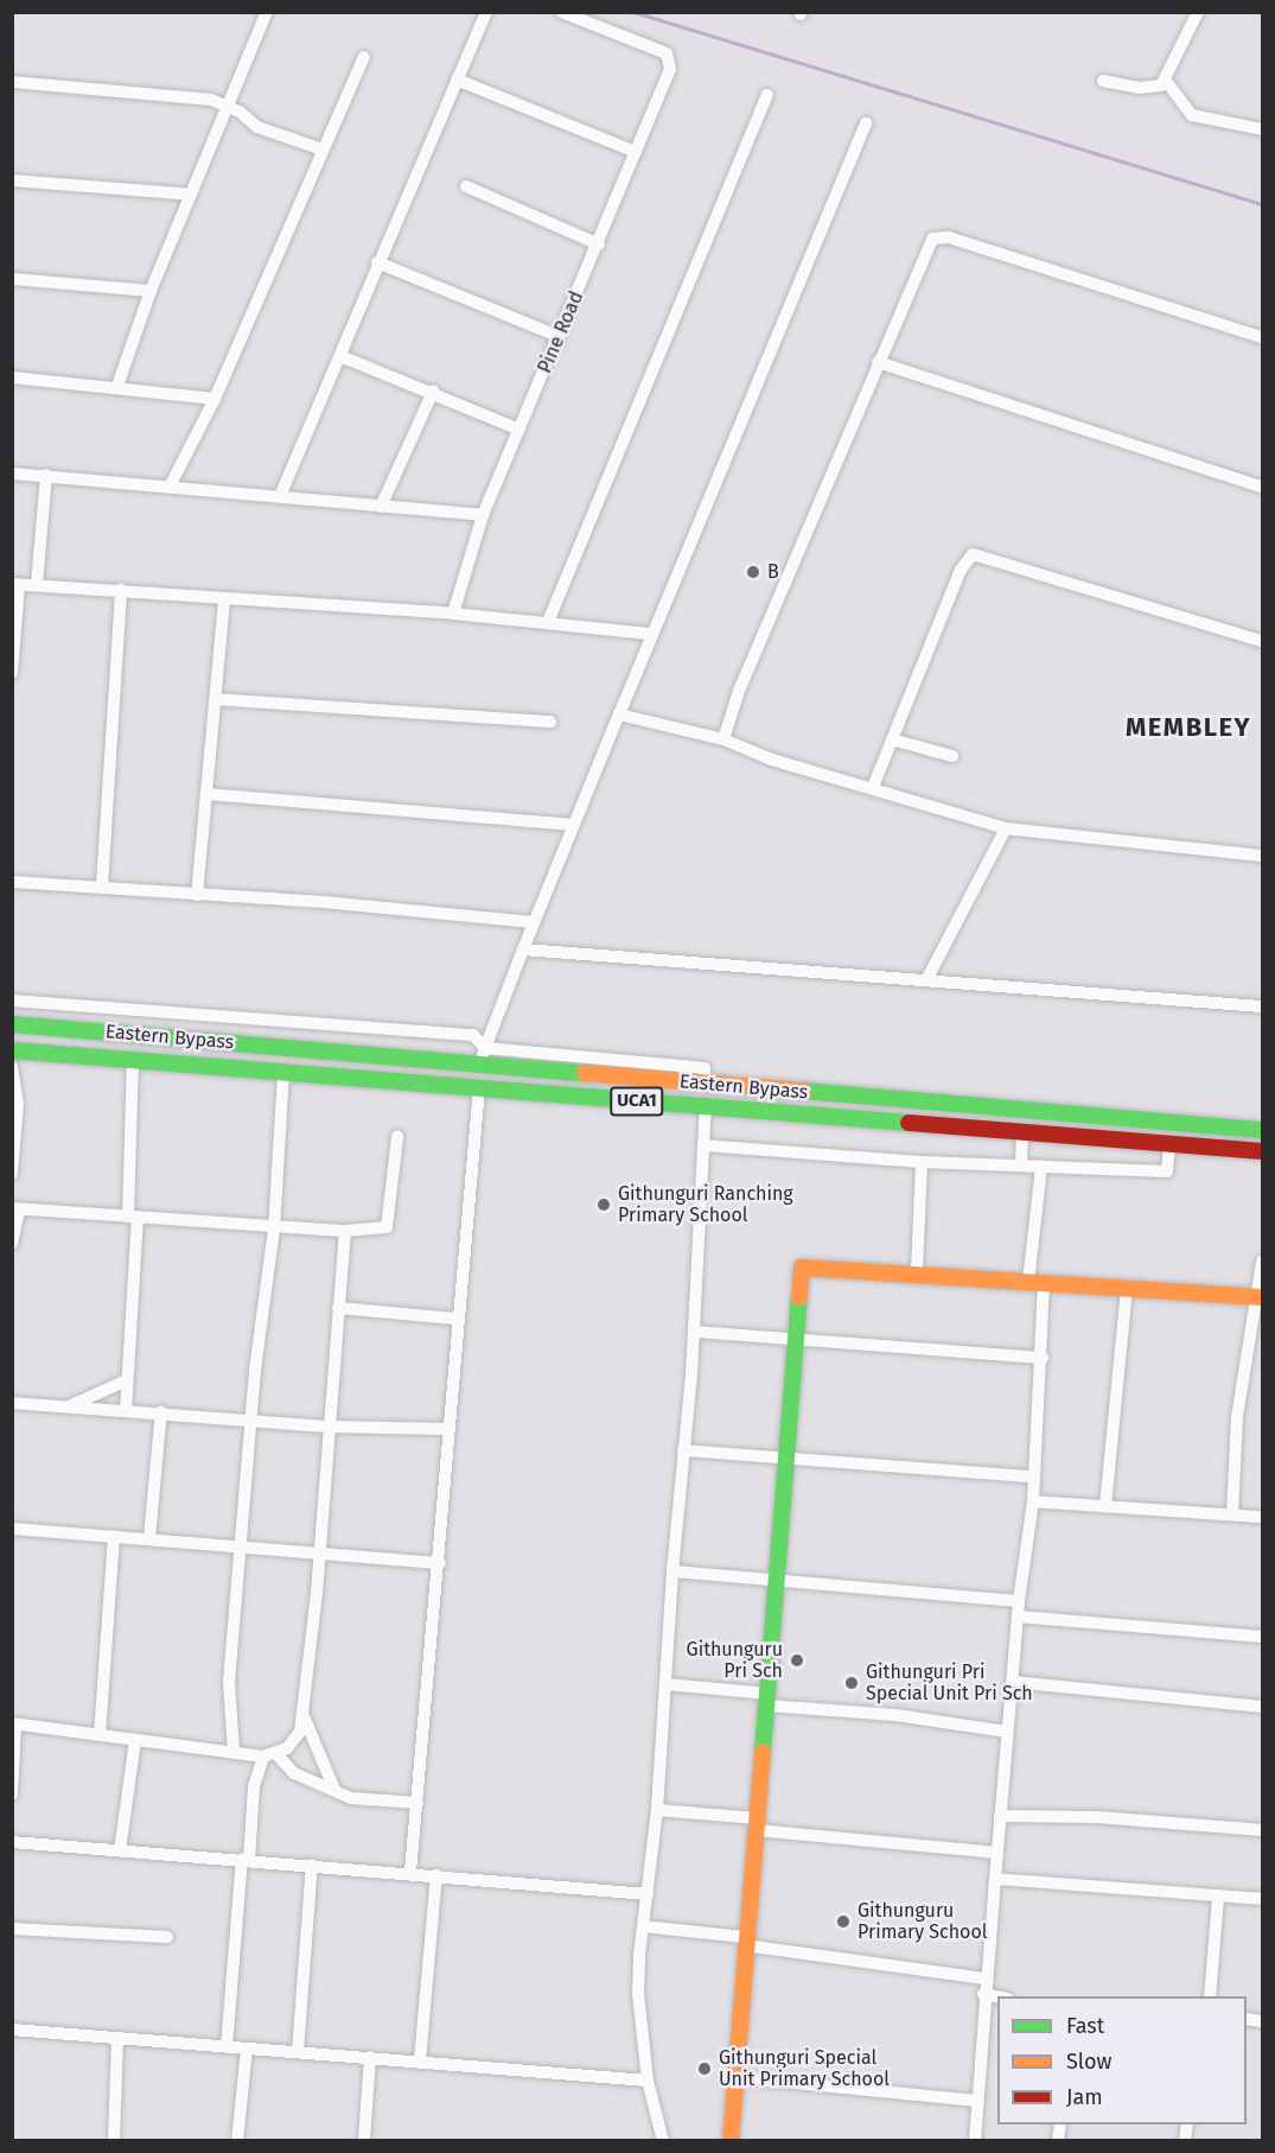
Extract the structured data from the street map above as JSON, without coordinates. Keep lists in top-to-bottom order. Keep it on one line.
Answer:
{"streets":{"main road":["Eastern Bypass","UCA1"],"street":["Pine Road"]},"districts":["MEMBLEY"],"places":["B","Githunguri Ranching Primary School","Githunguru Pri Sch","Githunguri Pri Special Unit Pri Sch","Githunguru Primary School","Githunguri Special Unit Primary School"],"legend":["Fast","Slow","Jam"]}
